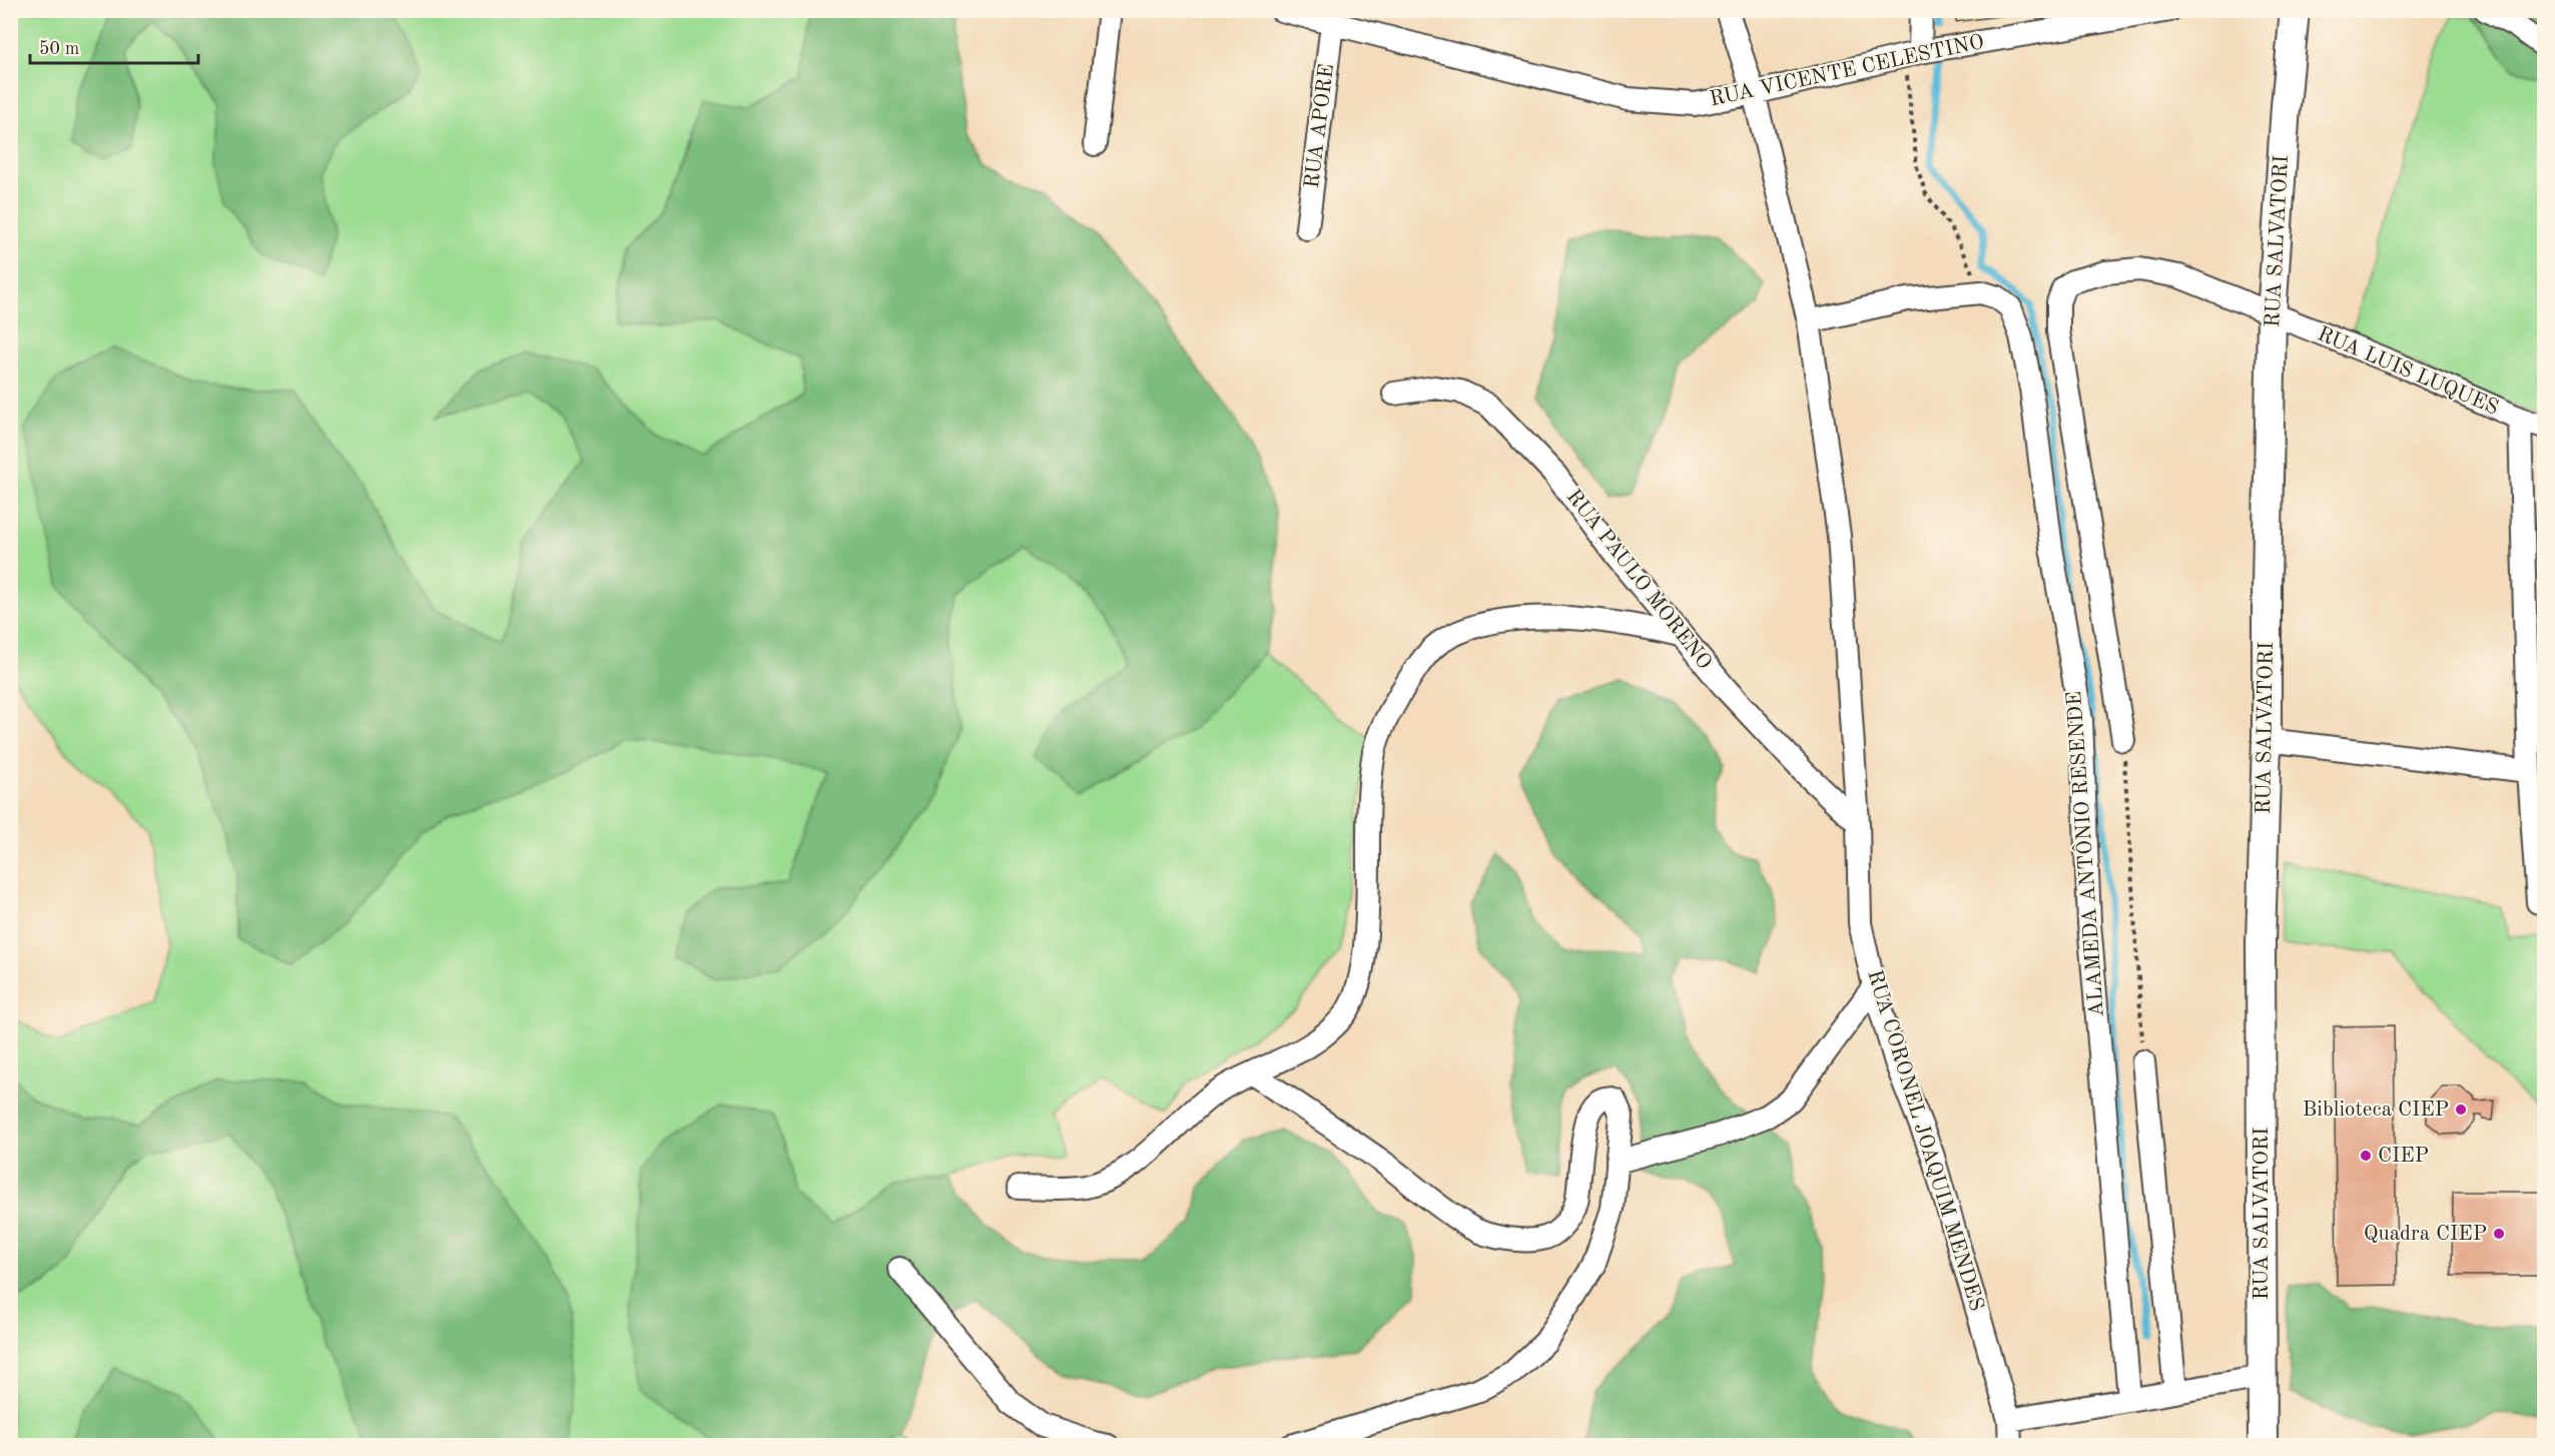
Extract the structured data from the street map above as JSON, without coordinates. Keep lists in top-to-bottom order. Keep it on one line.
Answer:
{"streets":{"street":["RUA VICENTE CELESTINO","RUA APORE","RUA SALVATORI","RUA LUIS LUQUES","RUA PAULO MORENO","ALAMEDA ANTÔNIO RESENDE","RUA CORONEL JOAQUIM MENDES"]},"crossings":[["RUA VICENTE CELESTINO","RUA APORE"],["RUA VICENTE CELESTINO","RUA CORONEL JOAQUIM MENDES"],["RUA SALVATORI","RUA LUIS LUQUES"],["RUA LUIS LUQUES","ALAMEDA ANTÔNIO RESENDE"],["RUA PAULO MORENO","RUA CORONEL JOAQUIM MENDES"]],"places":["Biblioteca CIEP","CIEP","Quadra CIEP"],"scale_bar":"50 m"}
